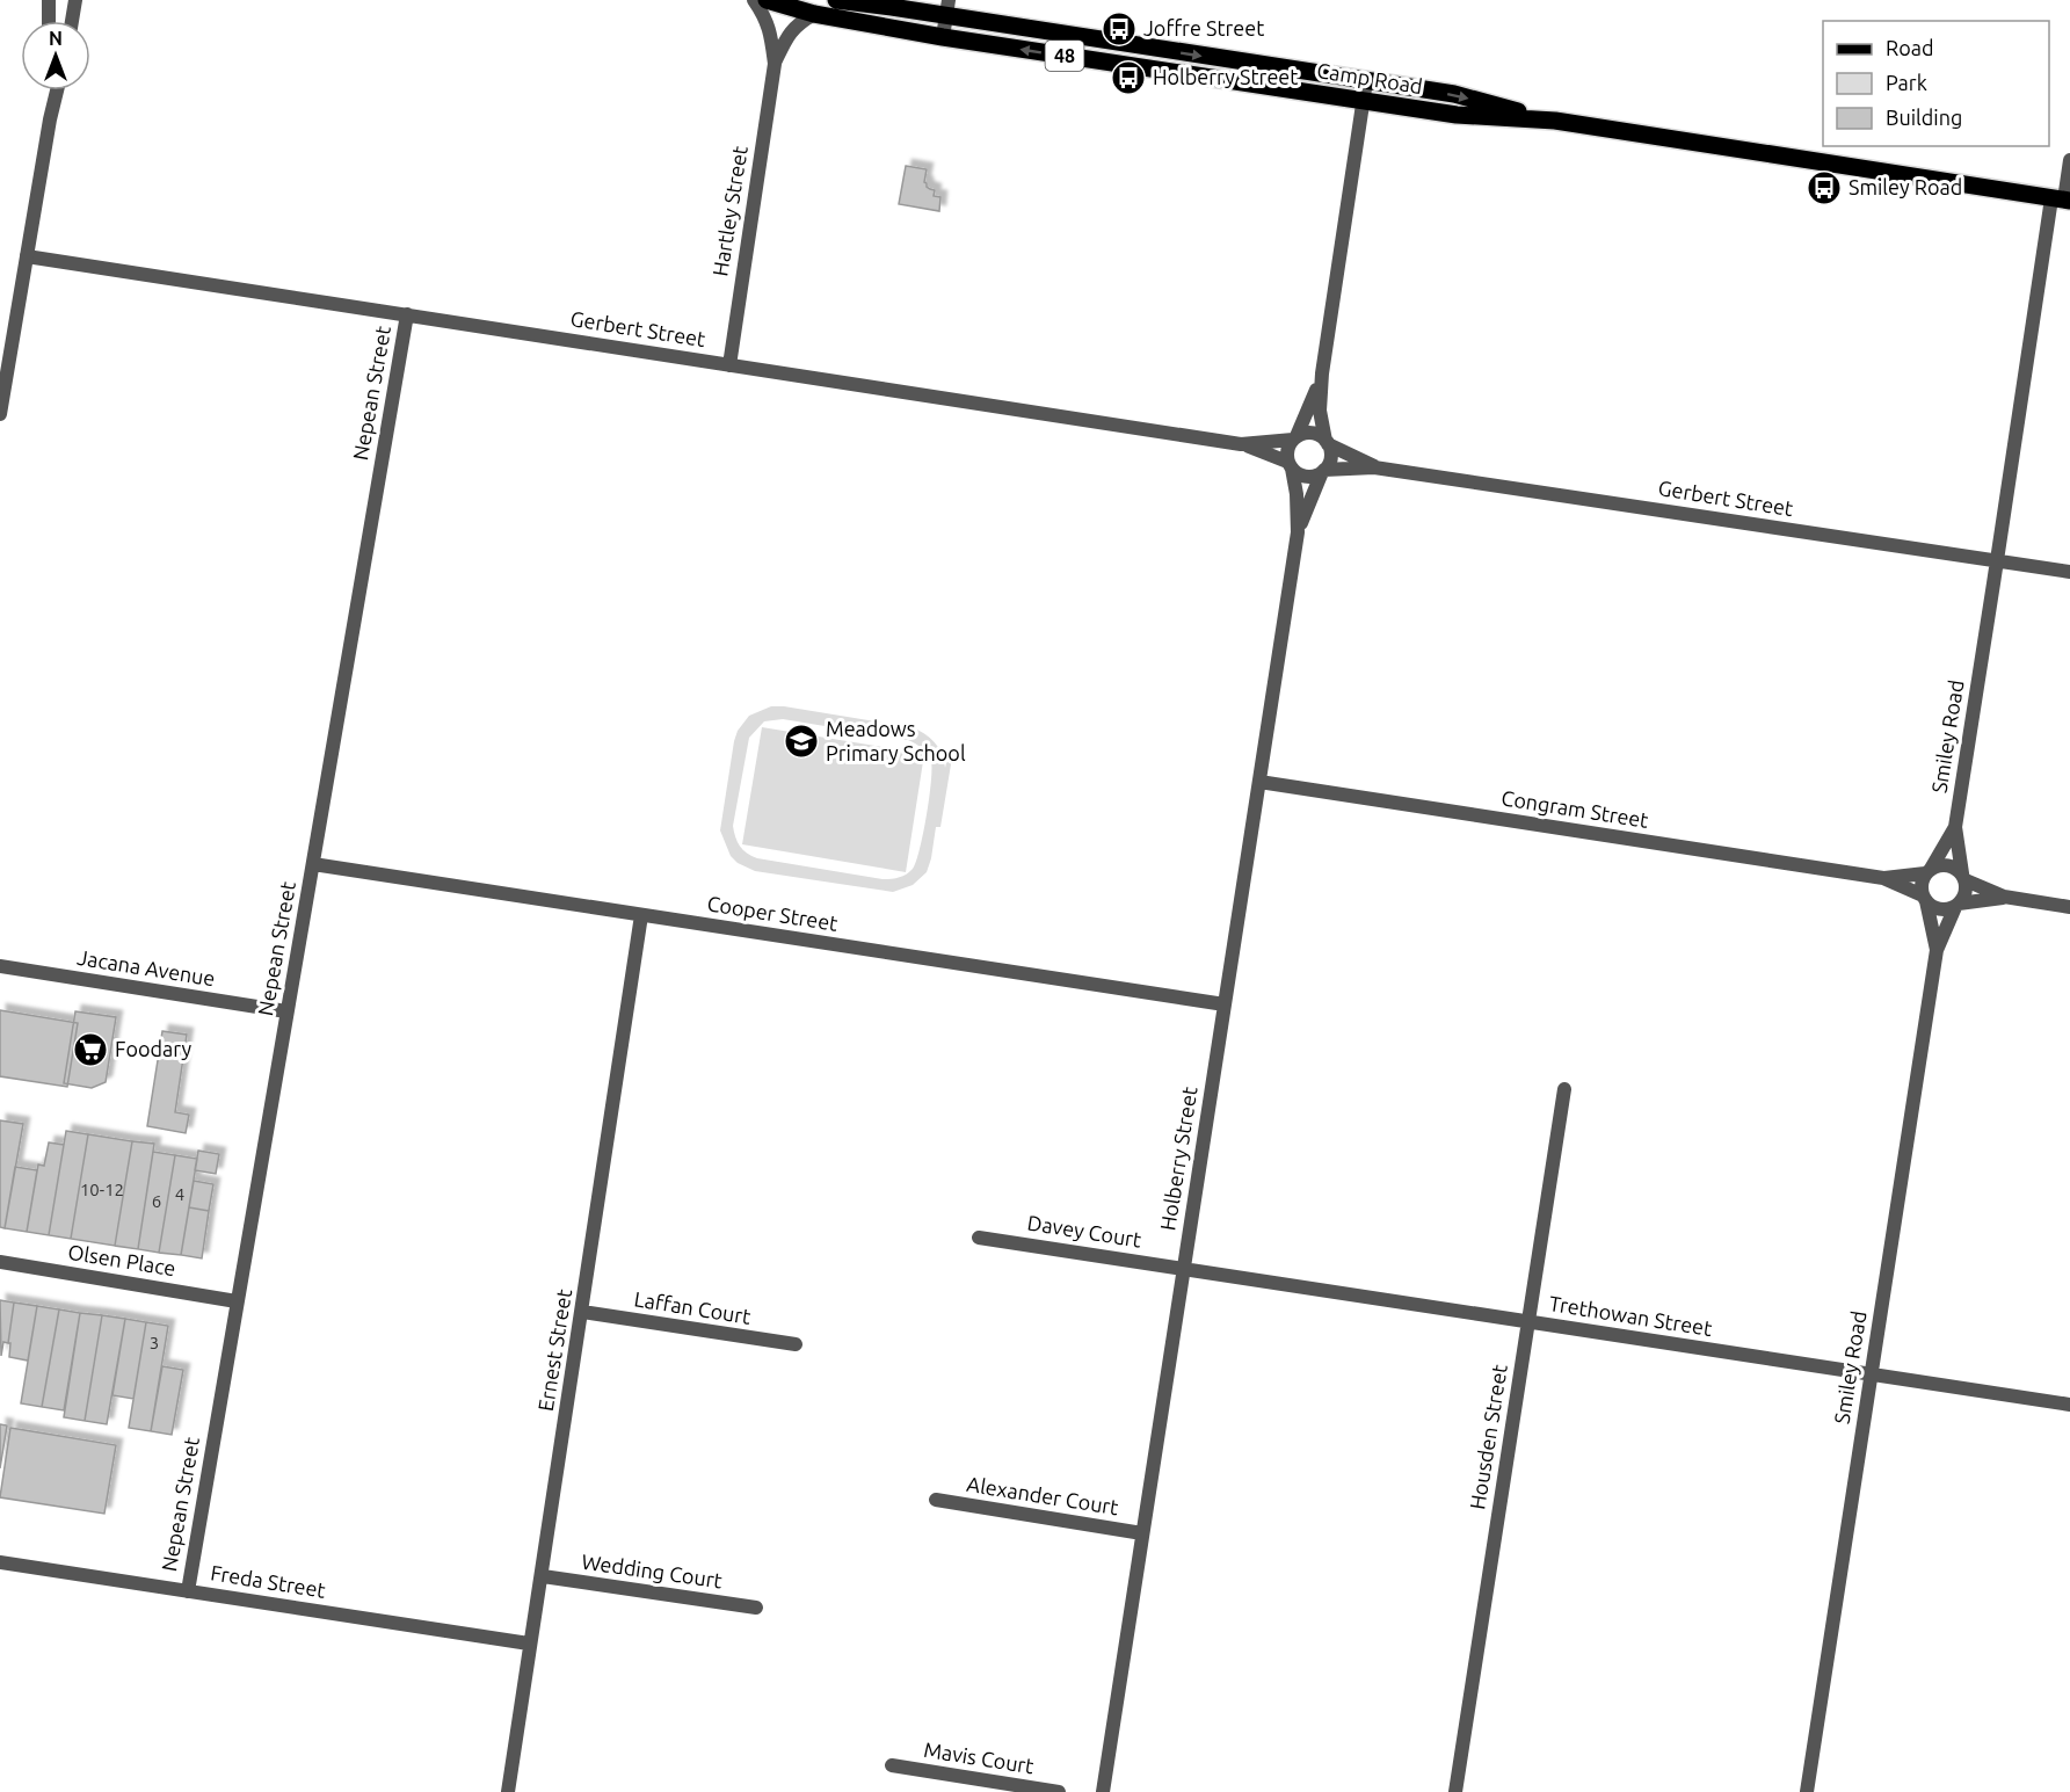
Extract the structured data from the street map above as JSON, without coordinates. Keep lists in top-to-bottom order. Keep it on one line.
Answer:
{"streets":{"main road":["48","Camp Road"],"street":["Hartley Street","Gerbert Street","Nepean Street","Smiley Road","Congram Street","Cooper Street","Jacana Avenue","Holberry Street","Davey Court","Olsen Place","Laffan Court","Trethowan Street","Ernest Street","Housden Street","Alexander Court","Wedding Court","Freda Street","Mavis Court"]},"crossings":[["Camp Road","Hartley Street"],["Camp Road","Smiley Road"],["Hartley Street","Gerbert Street"],["Gerbert Street","Nepean Street"],["Gerbert Street","Smiley Road"],["Gerbert Street","Holberry Street"],["Nepean Street","Cooper Street"],["Nepean Street","Jacana Avenue"],["Nepean Street","Olsen Place"],["Nepean Street","Freda Street"],["Smiley Road","Congram Street"],["Smiley Road","Trethowan Street"],["Congram Street","Holberry Street"],["Cooper Street","Holberry Street"],["Cooper Street","Ernest Street"],["Holberry Street","Davey Court"],["Holberry Street","Trethowan Street"],["Holberry Street","Alexander Court"],["Davey Court","Trethowan Street"],["Laffan Court","Ernest Street"],["Trethowan Street","Housden Street"],["Ernest Street","Wedding Court"],["Ernest Street","Freda Street"]],"places":{"bus stop":["Joffre Street","Holberry Street","Smiley Road"],"school or university":["Meadows Primary School"],"supermarket":["Foodary"]},"house_numbers":["10-12","4","6","3"],"legend":["Road","Park","Building"],"north":"top"}
